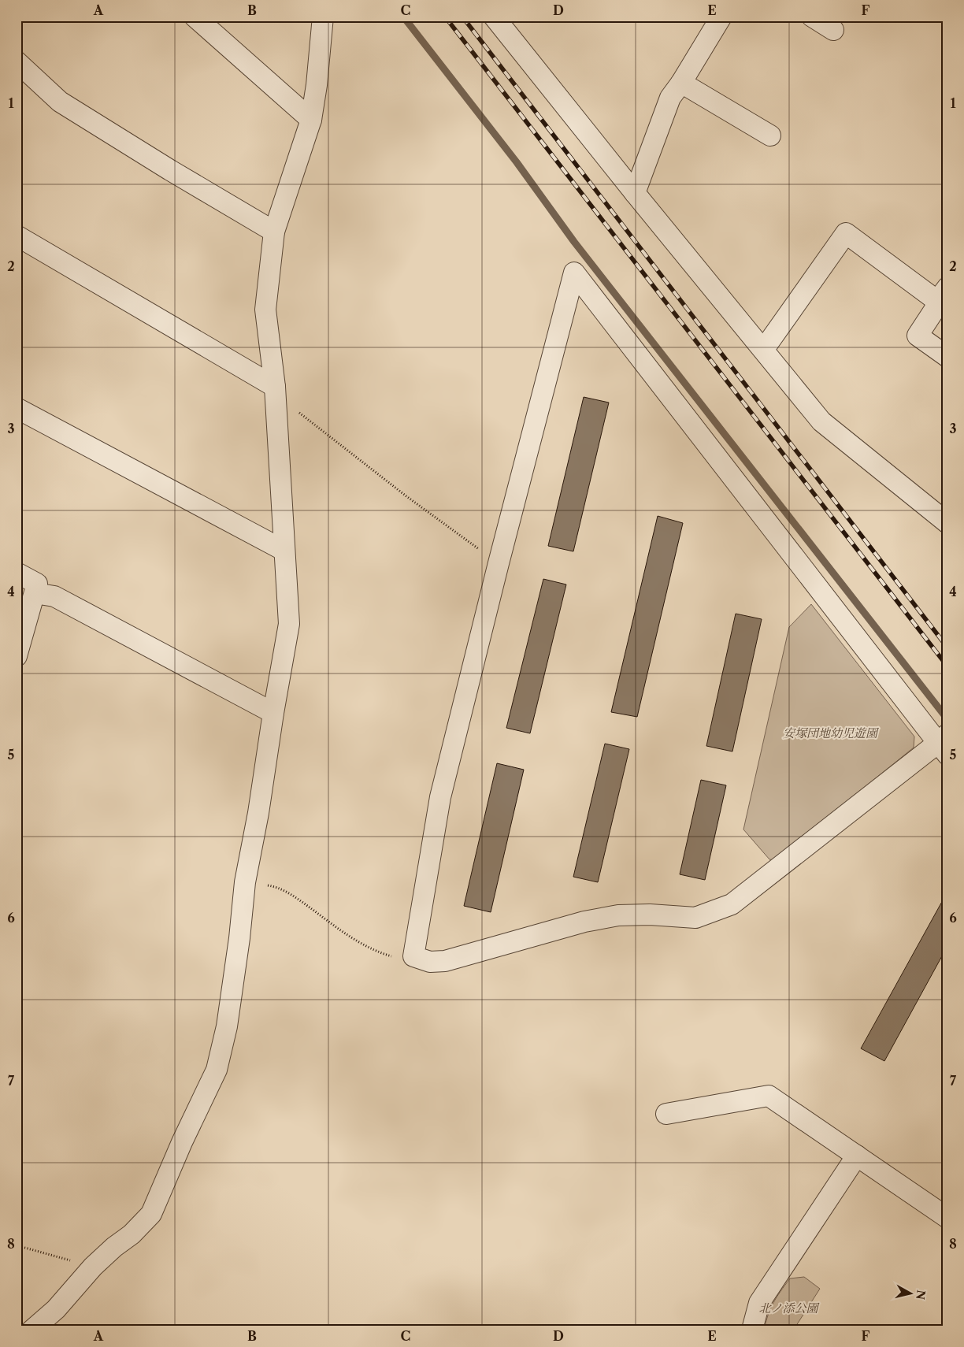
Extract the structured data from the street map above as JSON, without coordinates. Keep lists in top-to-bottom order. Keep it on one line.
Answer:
{"parks":["安塚団地幼児遊園","北ノ添公園"],"north":"right","grid":{"columns":["A","B","C","D","E","F"],"rows":["1","2","3","4","5","6","7","8"]}}
